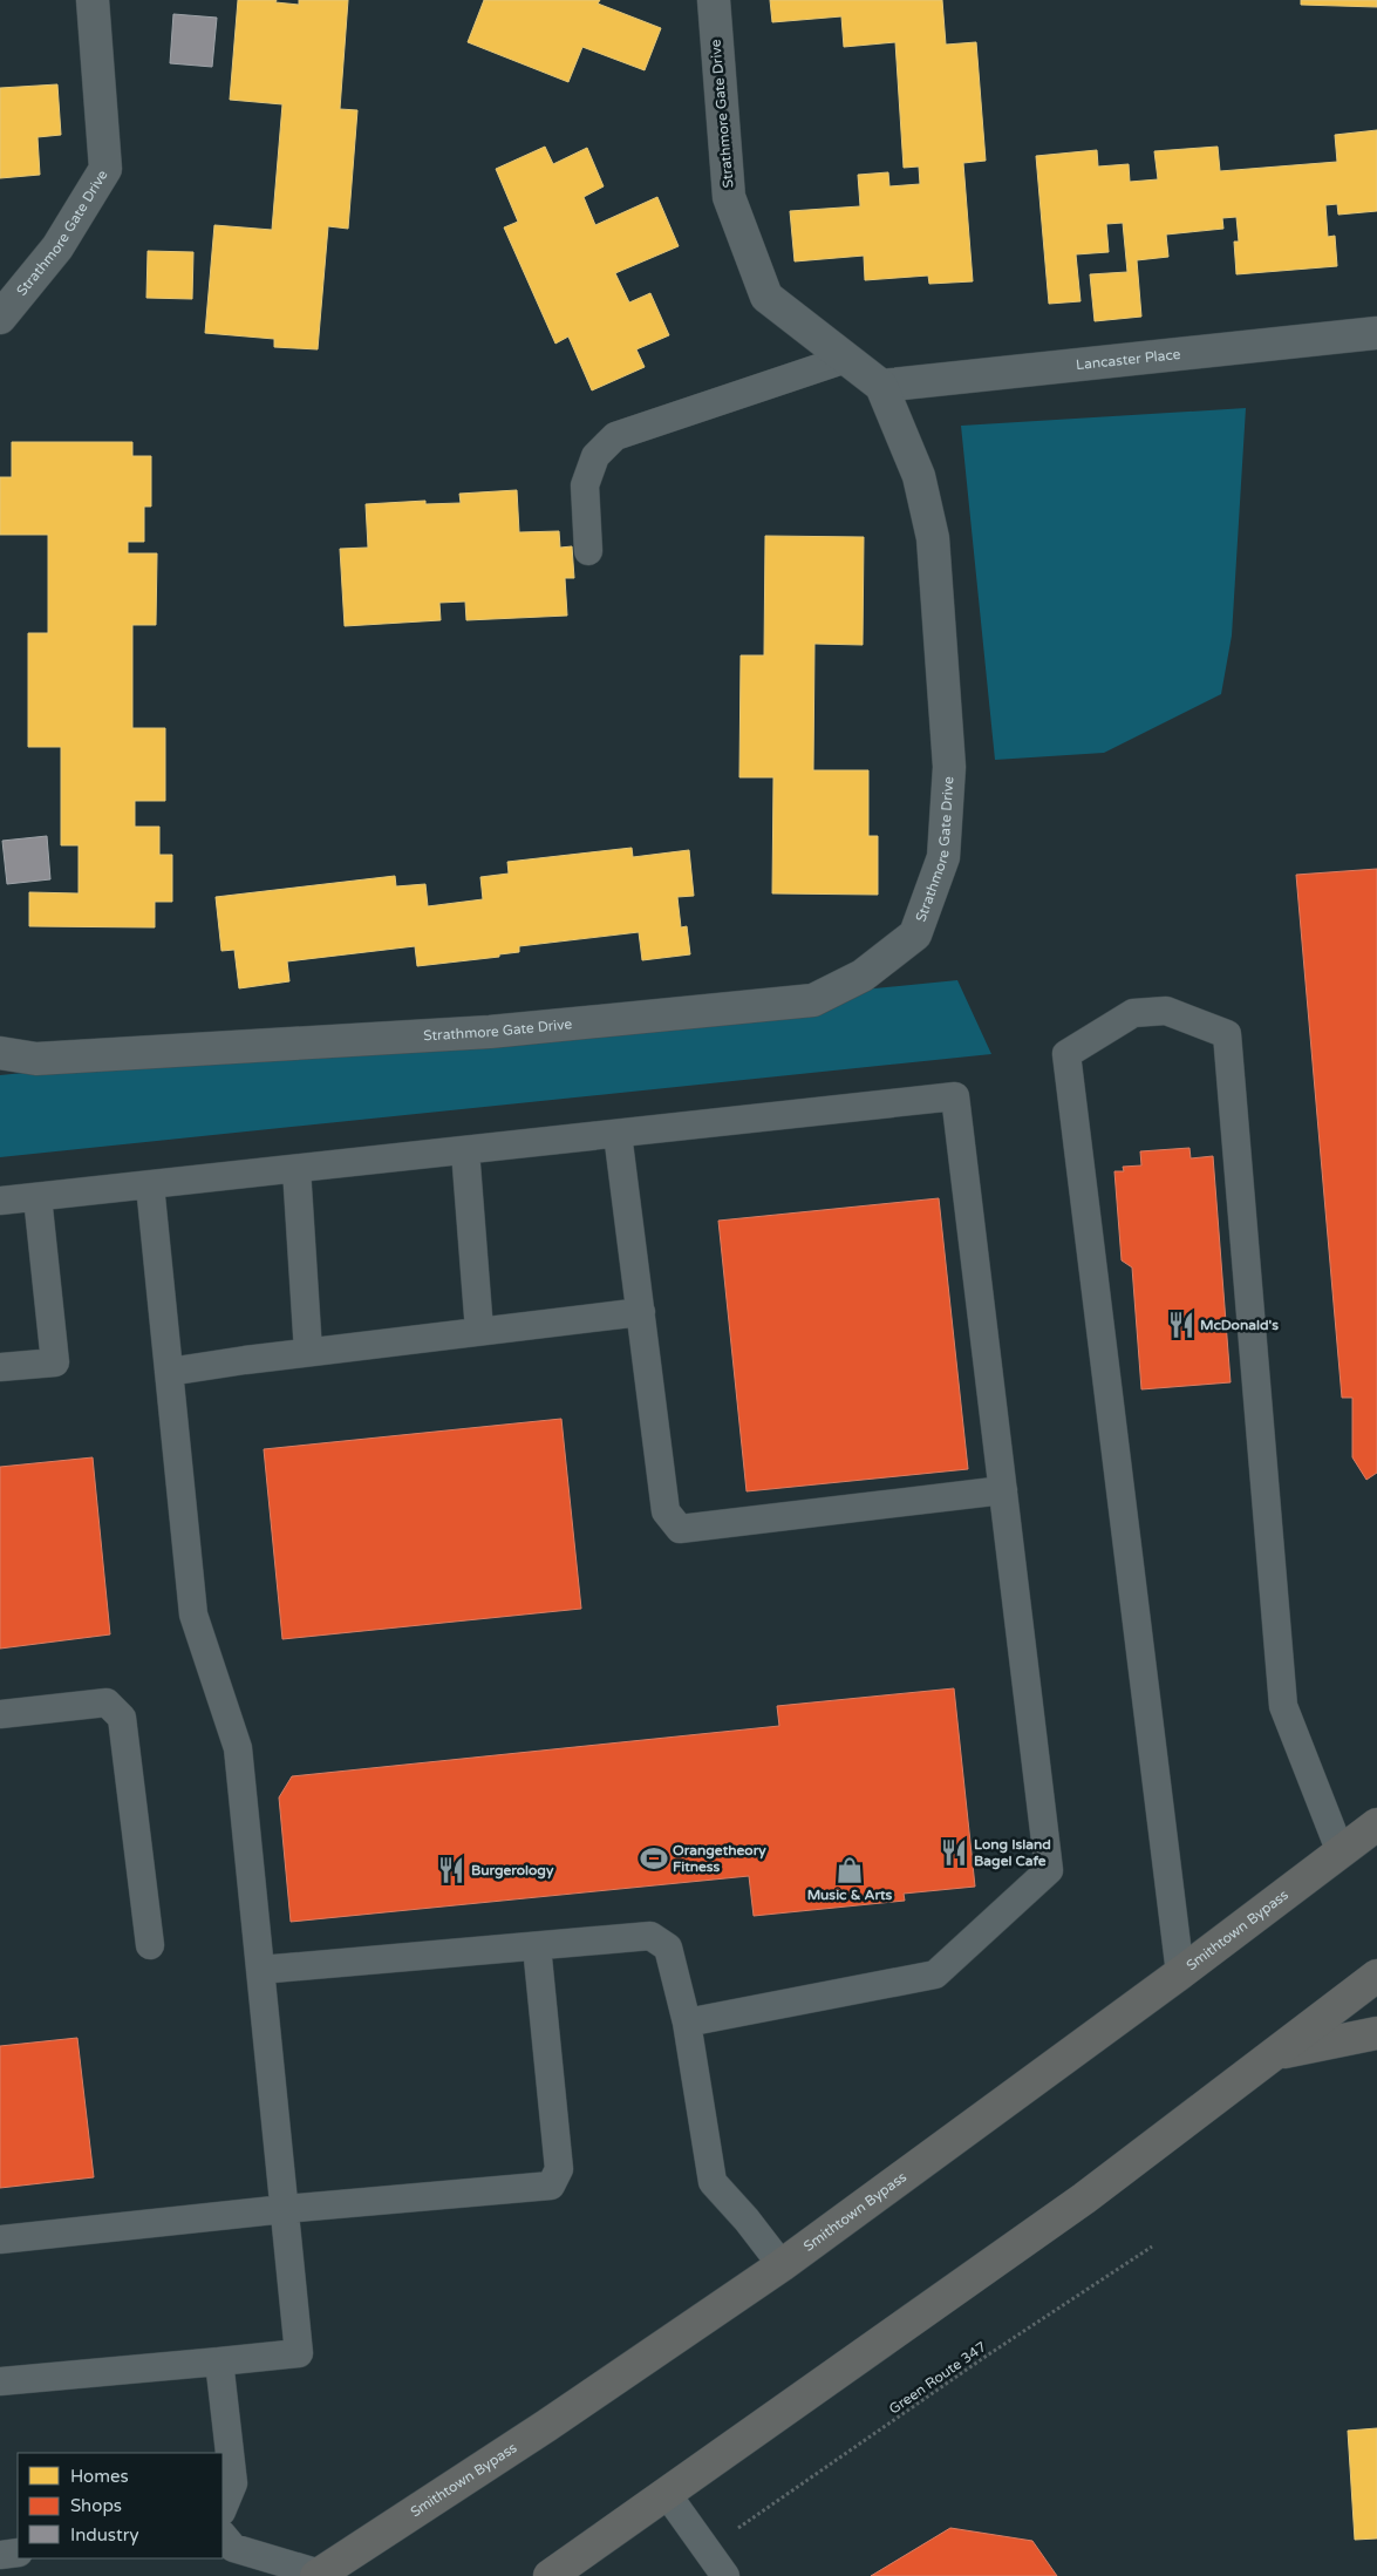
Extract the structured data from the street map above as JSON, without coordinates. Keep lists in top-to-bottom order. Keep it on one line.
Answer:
{"streets":{"highway":["Smithtown Bypass"],"street":["Strathmore Gate Drive","Lancaster Place"],"path":["Green Route 347"]},"crossings":[["Strathmore Gate Drive","Lancaster Place"]],"places":{"restaurant":["McDonald's","Long Island Bagel Cafe","Burgerology"],"sports":["Orangetheory Fitness"],"shop":["Music & Arts"]},"legend":["Homes","Shops","Industry"]}
